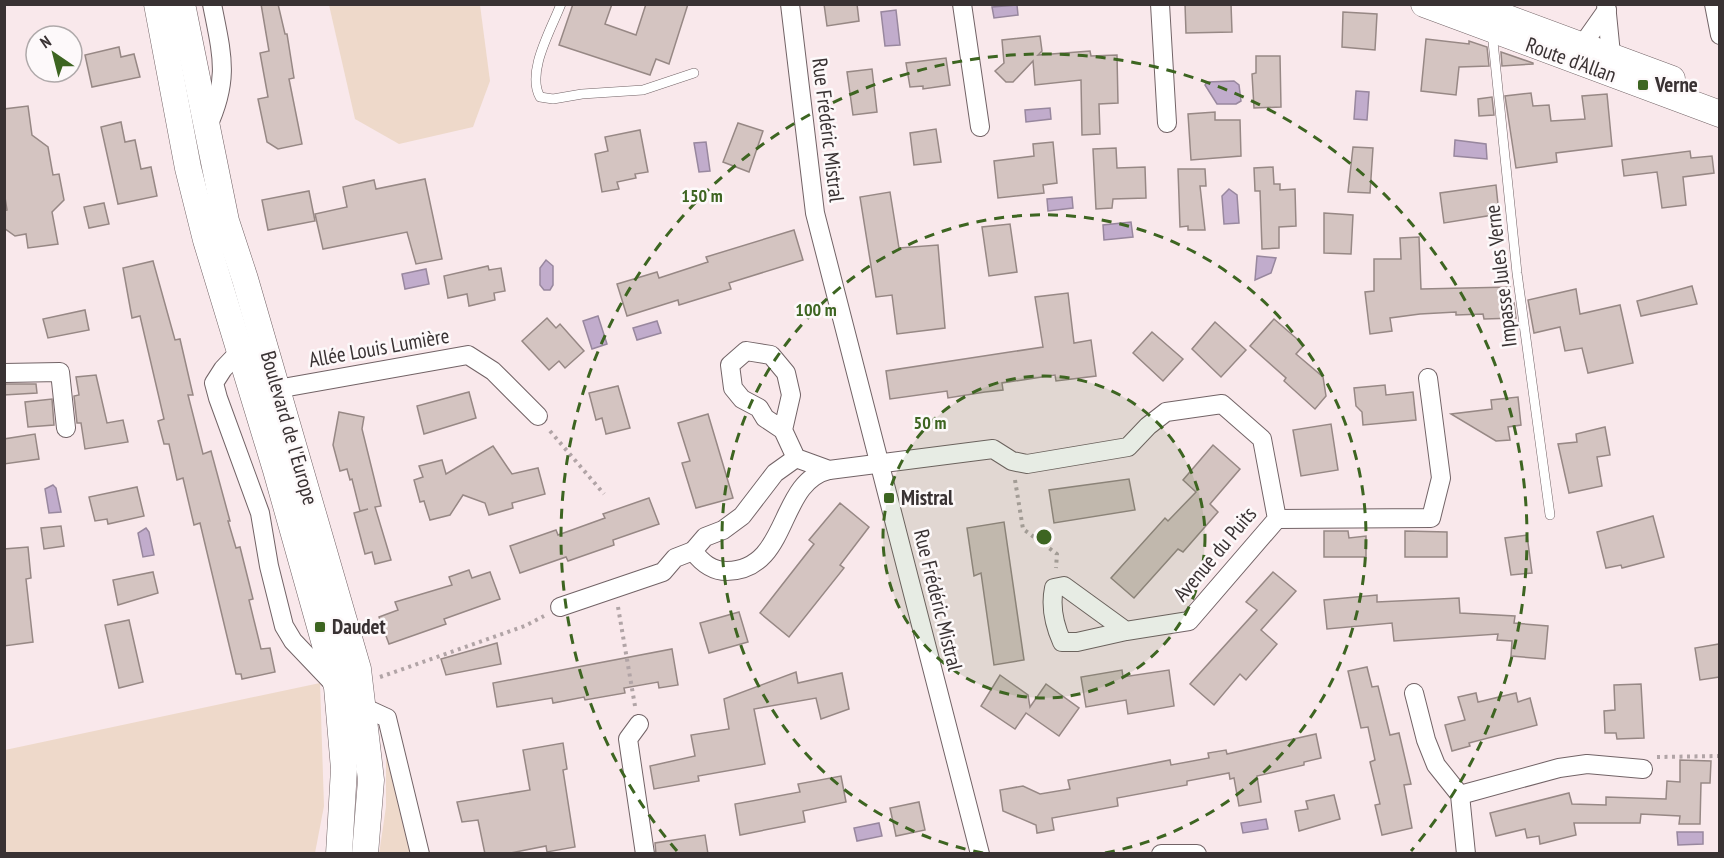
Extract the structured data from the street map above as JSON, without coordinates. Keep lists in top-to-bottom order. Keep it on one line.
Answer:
{"streets":{"main road":["Route d'Allan","Boulevard de l'Europe"],"street":["Rue Frédéric Mistral","Allée Louis Lumière","Avenue du Puits"],"lane":["Impasse Jules Verne"]},"crossings":[["Route d'Allan","Impasse Jules Verne"],["Rue Frédéric Mistral","Avenue du Puits"],["Allée Louis Lumière","Boulevard de l'Europe"]],"places":{"transit":["Verne","Mistral","Daudet"]},"north":"top left","rings":["150 m","100 m","50 m"]}
